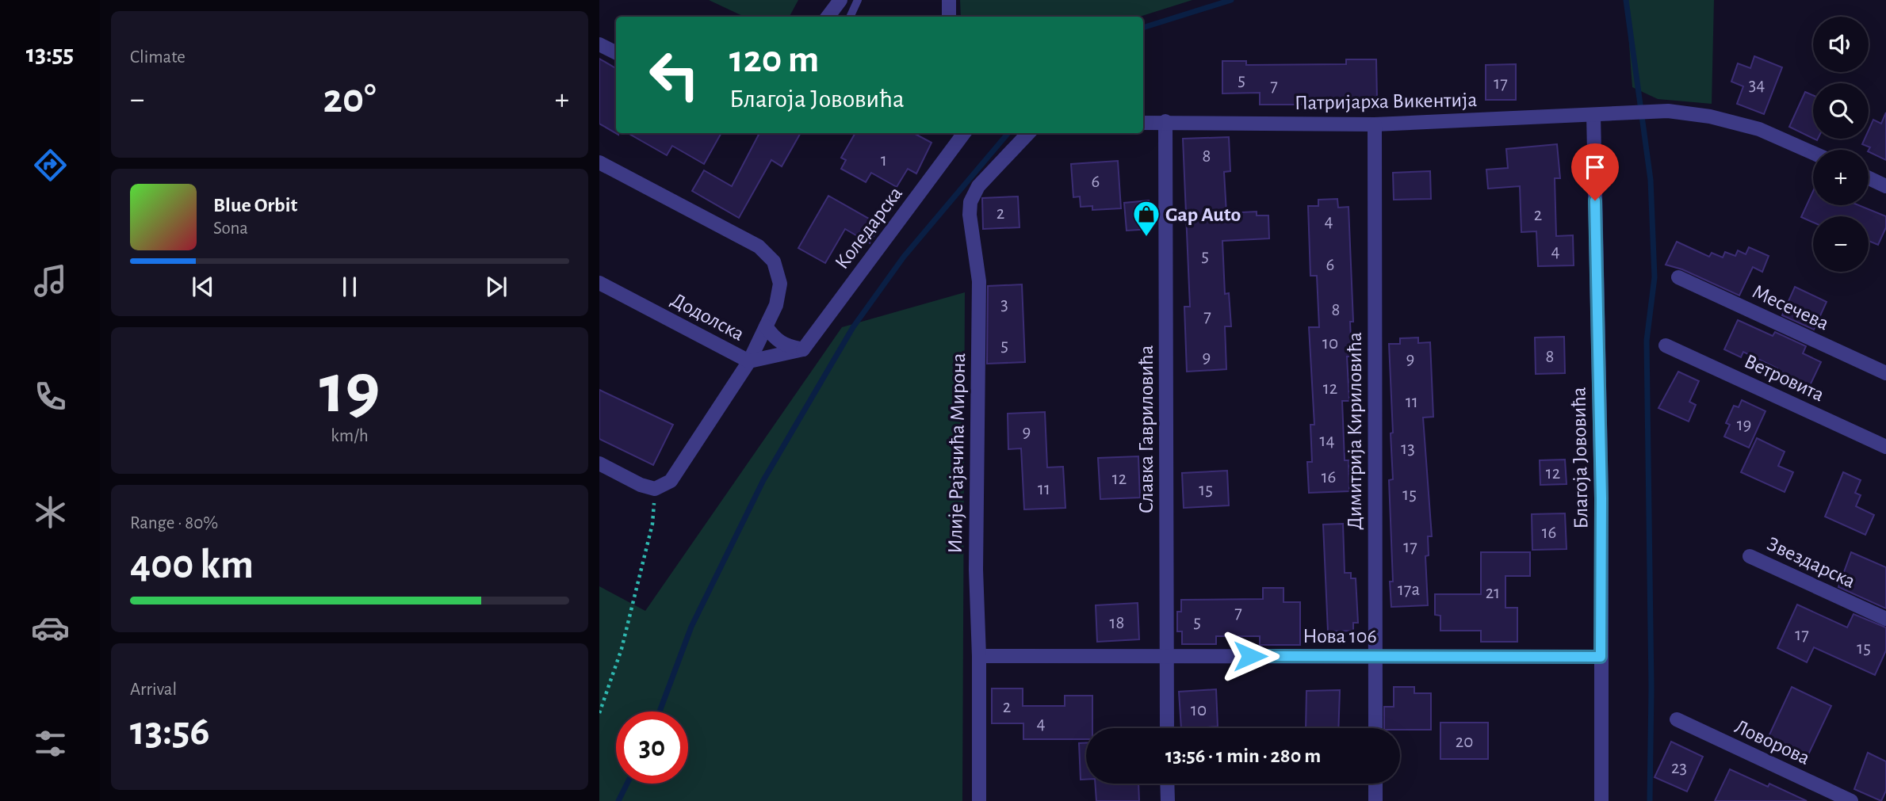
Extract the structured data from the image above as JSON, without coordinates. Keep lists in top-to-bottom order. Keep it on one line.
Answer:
{"streets":{"street":["Патријарха Викентија","Коледарска","Месечева","Додолска","Ветровита","Славка Гавриловића","Димитрија Кириловића","Илије Рајачића Мирона","Благоја Јововића","Звездарска","Нова 106","Ловорова"]},"crossings":[["Патријарха Викентија","Славка Гавриловића"],["Патријарха Викентија","Димитрија Кириловића"],["Патријарха Викентија","Благоја Јововића"],["Коледарска","Додолска"],["Славка Гавриловића","Нова 106"],["Димитрија Кириловића","Нова 106"],["Илије Рајачића Мирона","Нова 106"],["Благоја Јововића","Нова 106"]],"places":{"shop":["Gap Auto"]},"house_numbers":["5","17","34","7","8","1","6","2","2","4","4","5","6","3","8","7","10","5","8","9","9","12","11","19","9","14","13","12","16","12","11","15","15","16","17","17a","21","7","5","18","17","15","2","10","4","20","23"],"page":{"tabs":"13:55","tile":["Climate",["19","km/h"],["Range · 80%","400 km"],["Arrival","13:56"]],"map_buttons":["+","−"],"turn":["120 m","Благоја Јововића"],"heat":["−","20°","+"],"song":["Blue Orbit","Sona"],"limit":"30","trip":"13:56 · 1 min · 280 m"}}
